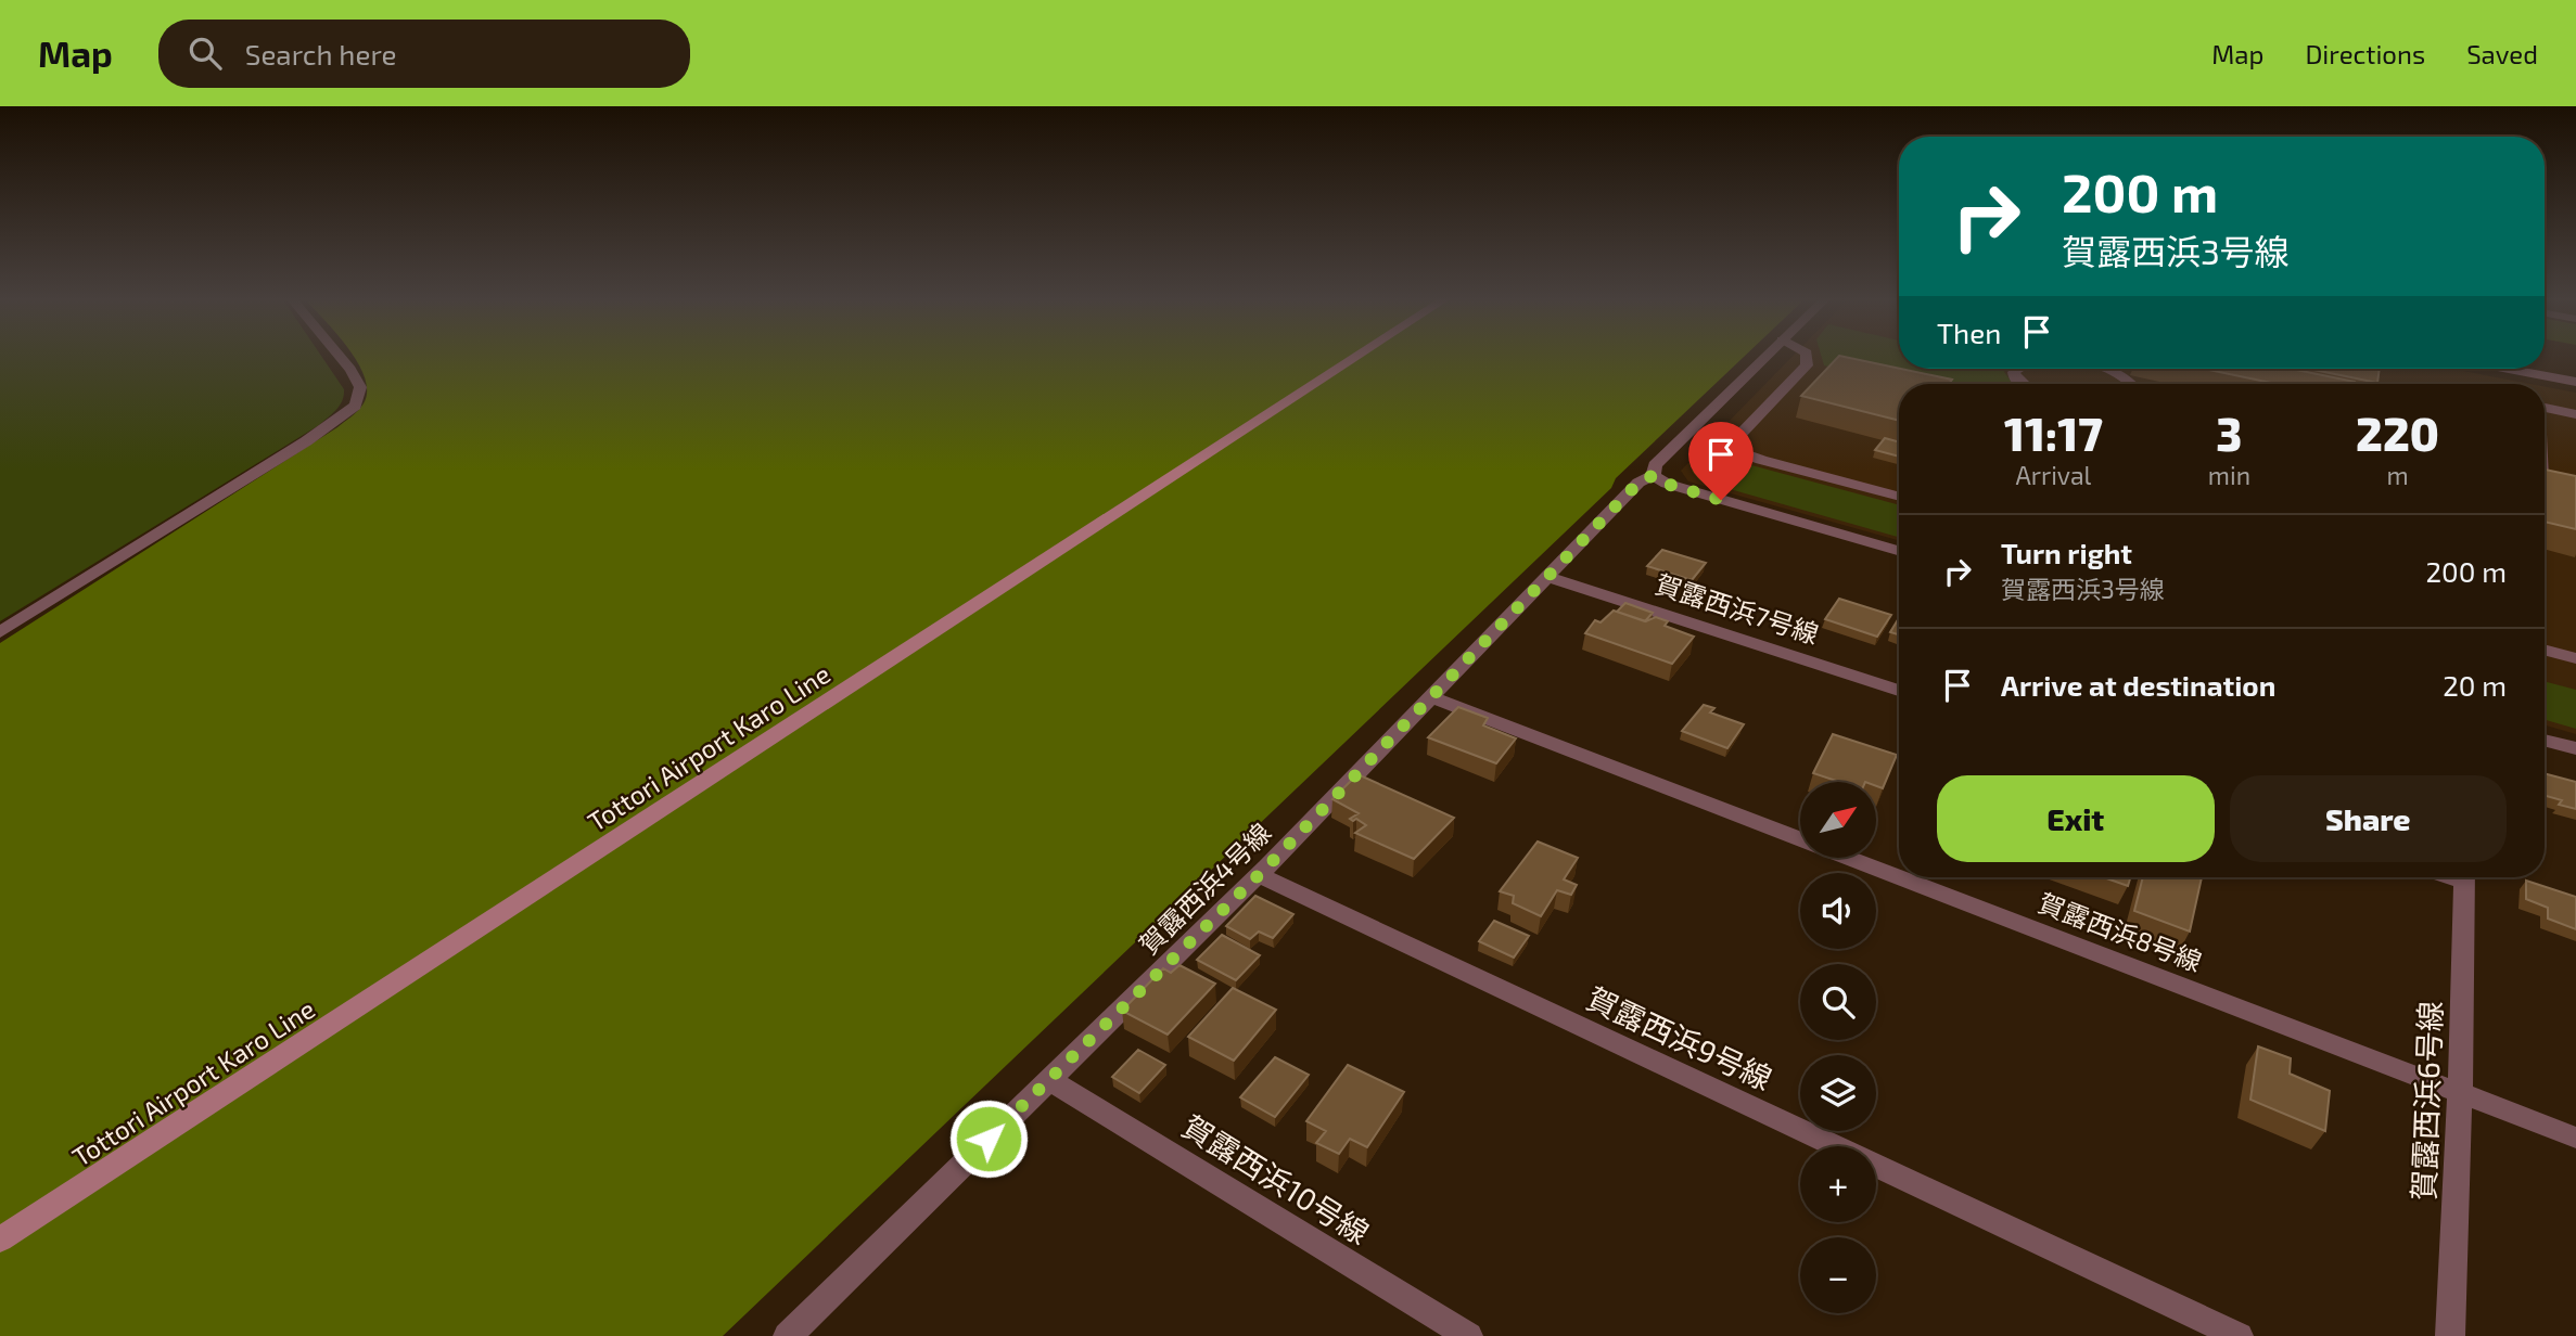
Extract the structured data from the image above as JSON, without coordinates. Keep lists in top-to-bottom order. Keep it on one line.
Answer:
{"streets":{"main road":["Tottori Airport Karo Line"],"street":["賀露西浜7号線","賀露西浜4号線","賀露西浜8号線","賀露西浜9号線","賀露西浜6号線","賀露西浜10号線"]},"crossings":[["賀露西浜7号線","賀露西浜4号線"],["賀露西浜4号線","賀露西浜8号線"],["賀露西浜4号線","賀露西浜9号線"],["賀露西浜4号線","賀露西浜10号線"],["賀露西浜8号線","賀露西浜6号線"]],"north":"top right","page":{"header":"Map","search":"Search here","nav":["Map","Directions","Saved"],"turn":["200 m","賀露西浜3号線"],"then":"Then","eta":["11:17","Arrival","3","min","220","m"],"list":[{"name":"Turn right","note":"賀露西浜3号線","value":"200 m"},{"name":"Arrive at destination","value":"20 m"}],"buttons":["Exit","Share"],"map_buttons":["+","−"]}}
